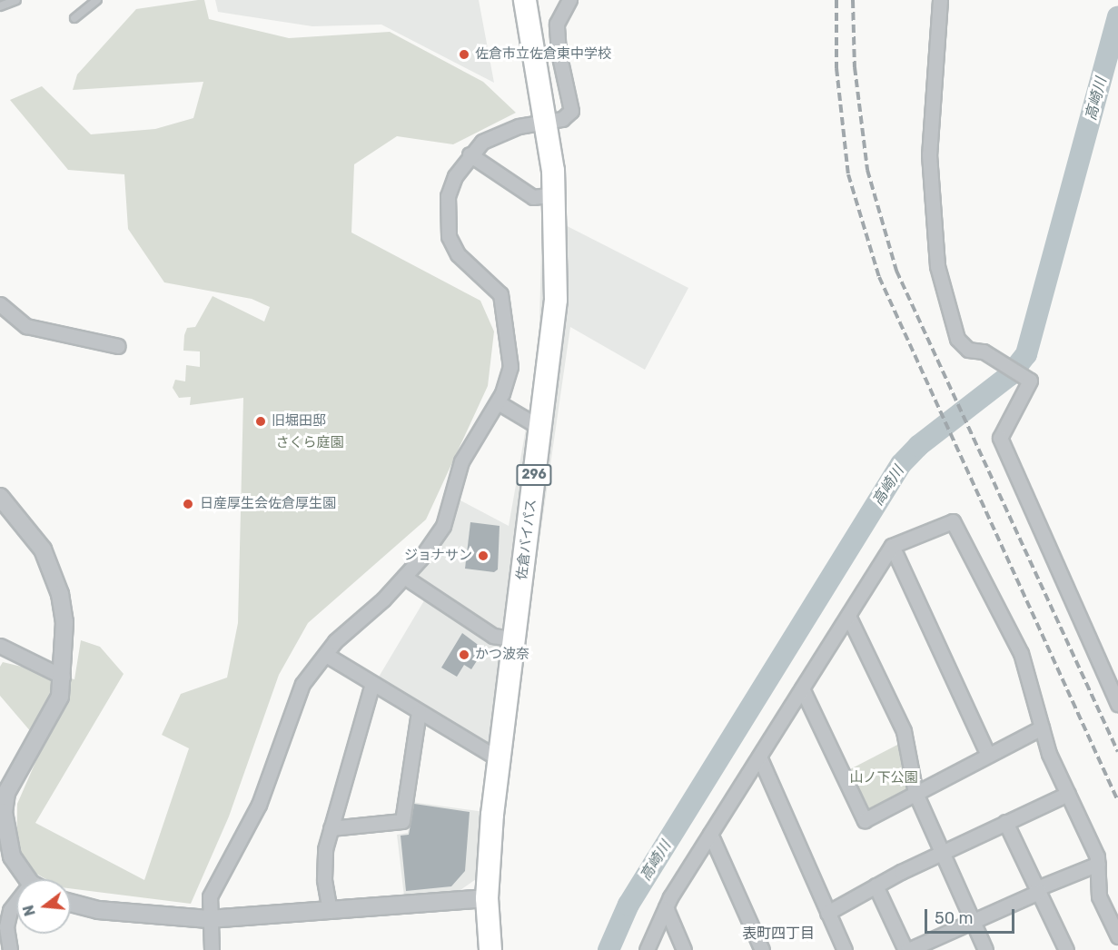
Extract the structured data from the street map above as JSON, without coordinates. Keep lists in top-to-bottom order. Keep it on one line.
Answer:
{"streets":{"highway":["296","佐倉バイパス"]},"districts":["表町四丁目"],"water":["高崎川"],"parks":["さくら庭園","山ノ下公園"],"places":["佐倉市立佐倉東中学校","旧堀田邸","日産厚生会佐倉厚生園","ジョナサン","かつ波奈"],"scale_bar":"50 m","north":"left"}
